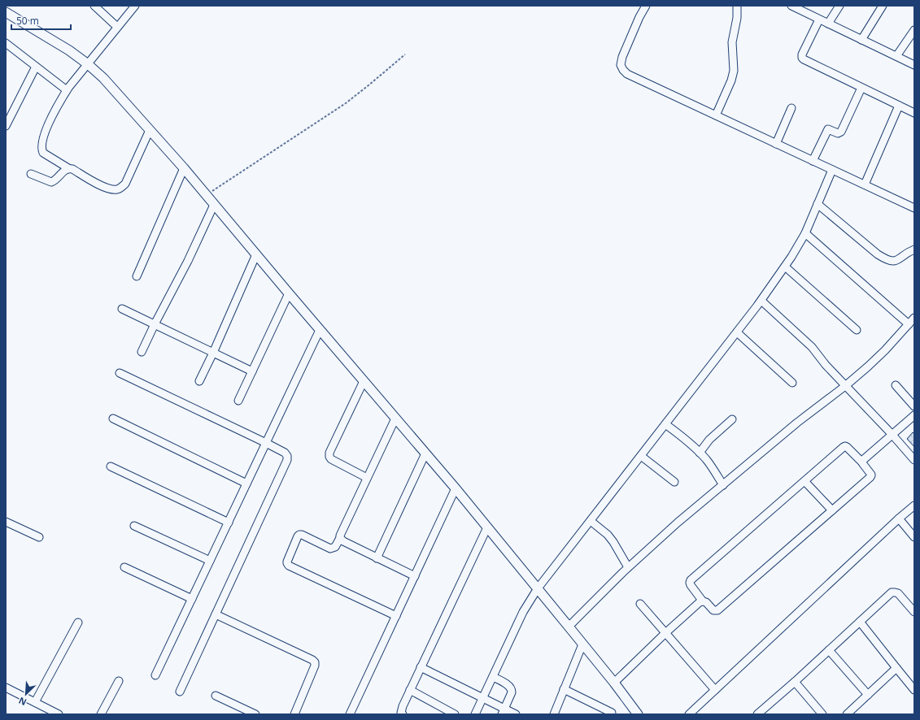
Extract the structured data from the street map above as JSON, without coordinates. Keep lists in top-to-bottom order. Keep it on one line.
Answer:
{"scale_bar":"50 m","north":"bottom left"}
